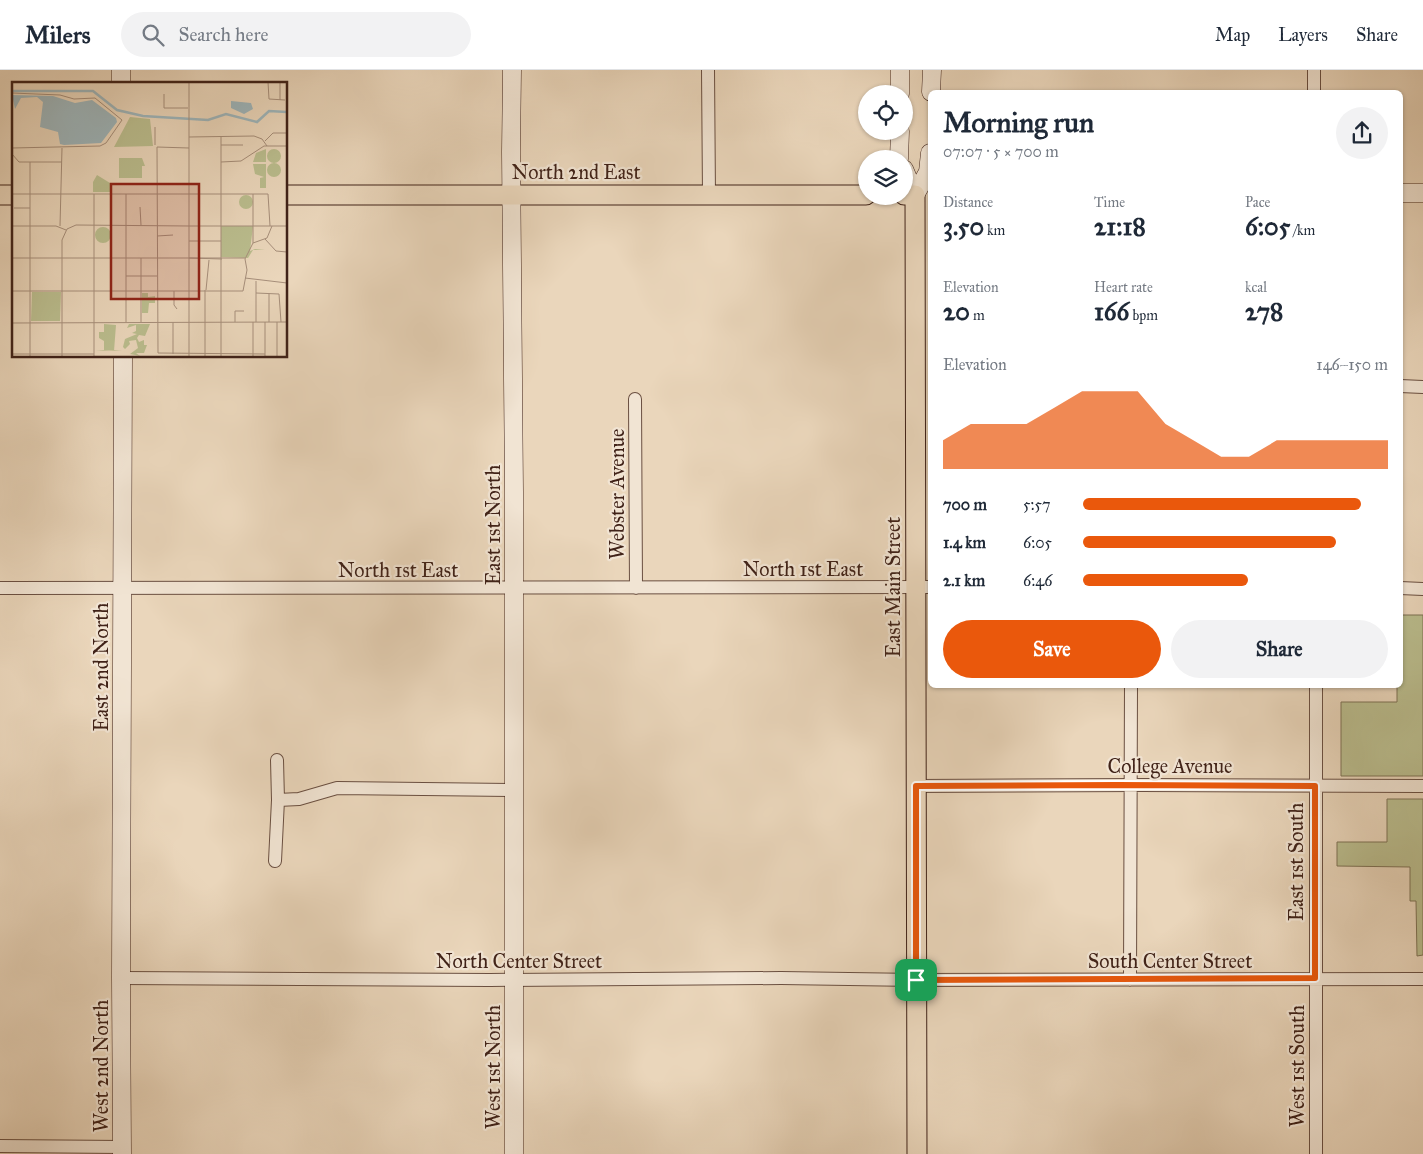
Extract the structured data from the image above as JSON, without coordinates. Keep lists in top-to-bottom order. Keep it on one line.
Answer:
{"streets":{"main road":["North 2nd East","East Main Street"],"street":["Webster Avenue","East 1st North","North 1st East","East 2nd North","College Avenue","East 1st South","North Center Street","South Center Street","West 2nd North","West 1st South","West 1st North"]},"crossings":[["North 2nd East","East 1st North"],["Webster Avenue","North 1st East"],["East 1st North","North 1st East"],["East 1st North","North Center Street"],["East 1st North","West 1st North"],["North 1st East","East Main Street"],["North 1st East","East 2nd North"],["East Main Street","College Avenue"],["East Main Street","North Center Street"],["East Main Street","South Center Street"],["East 2nd North","North Center Street"],["East 2nd North","West 2nd North"],["College Avenue","East 1st South"],["East 1st South","South Center Street"],["East 1st South","West 1st South"],["North Center Street","South Center Street"],["North Center Street","West 2nd North"],["North Center Street","West 1st North"],["South Center Street","West 1st South"]],"page":{"header":"Milers","search":"Search here","nav":["Map","Layers","Share"],"heading":["Morning run","07:07 · 5 × 700 m"],"stats":[["Distance","3.50 km"],["Time","21:18"],["Pace","6:05 /km"],["Elevation","20 m"],["Heart rate","166 bpm"],["kcal","278"]],"chart":["Elevation","146–150 m"],"list":[{"name":"700 m","note":"5:57"},{"name":"1.4 km","note":"6:05"},{"name":"2.1 km","note":"6:46"}],"buttons":["Save","Share"]}}
